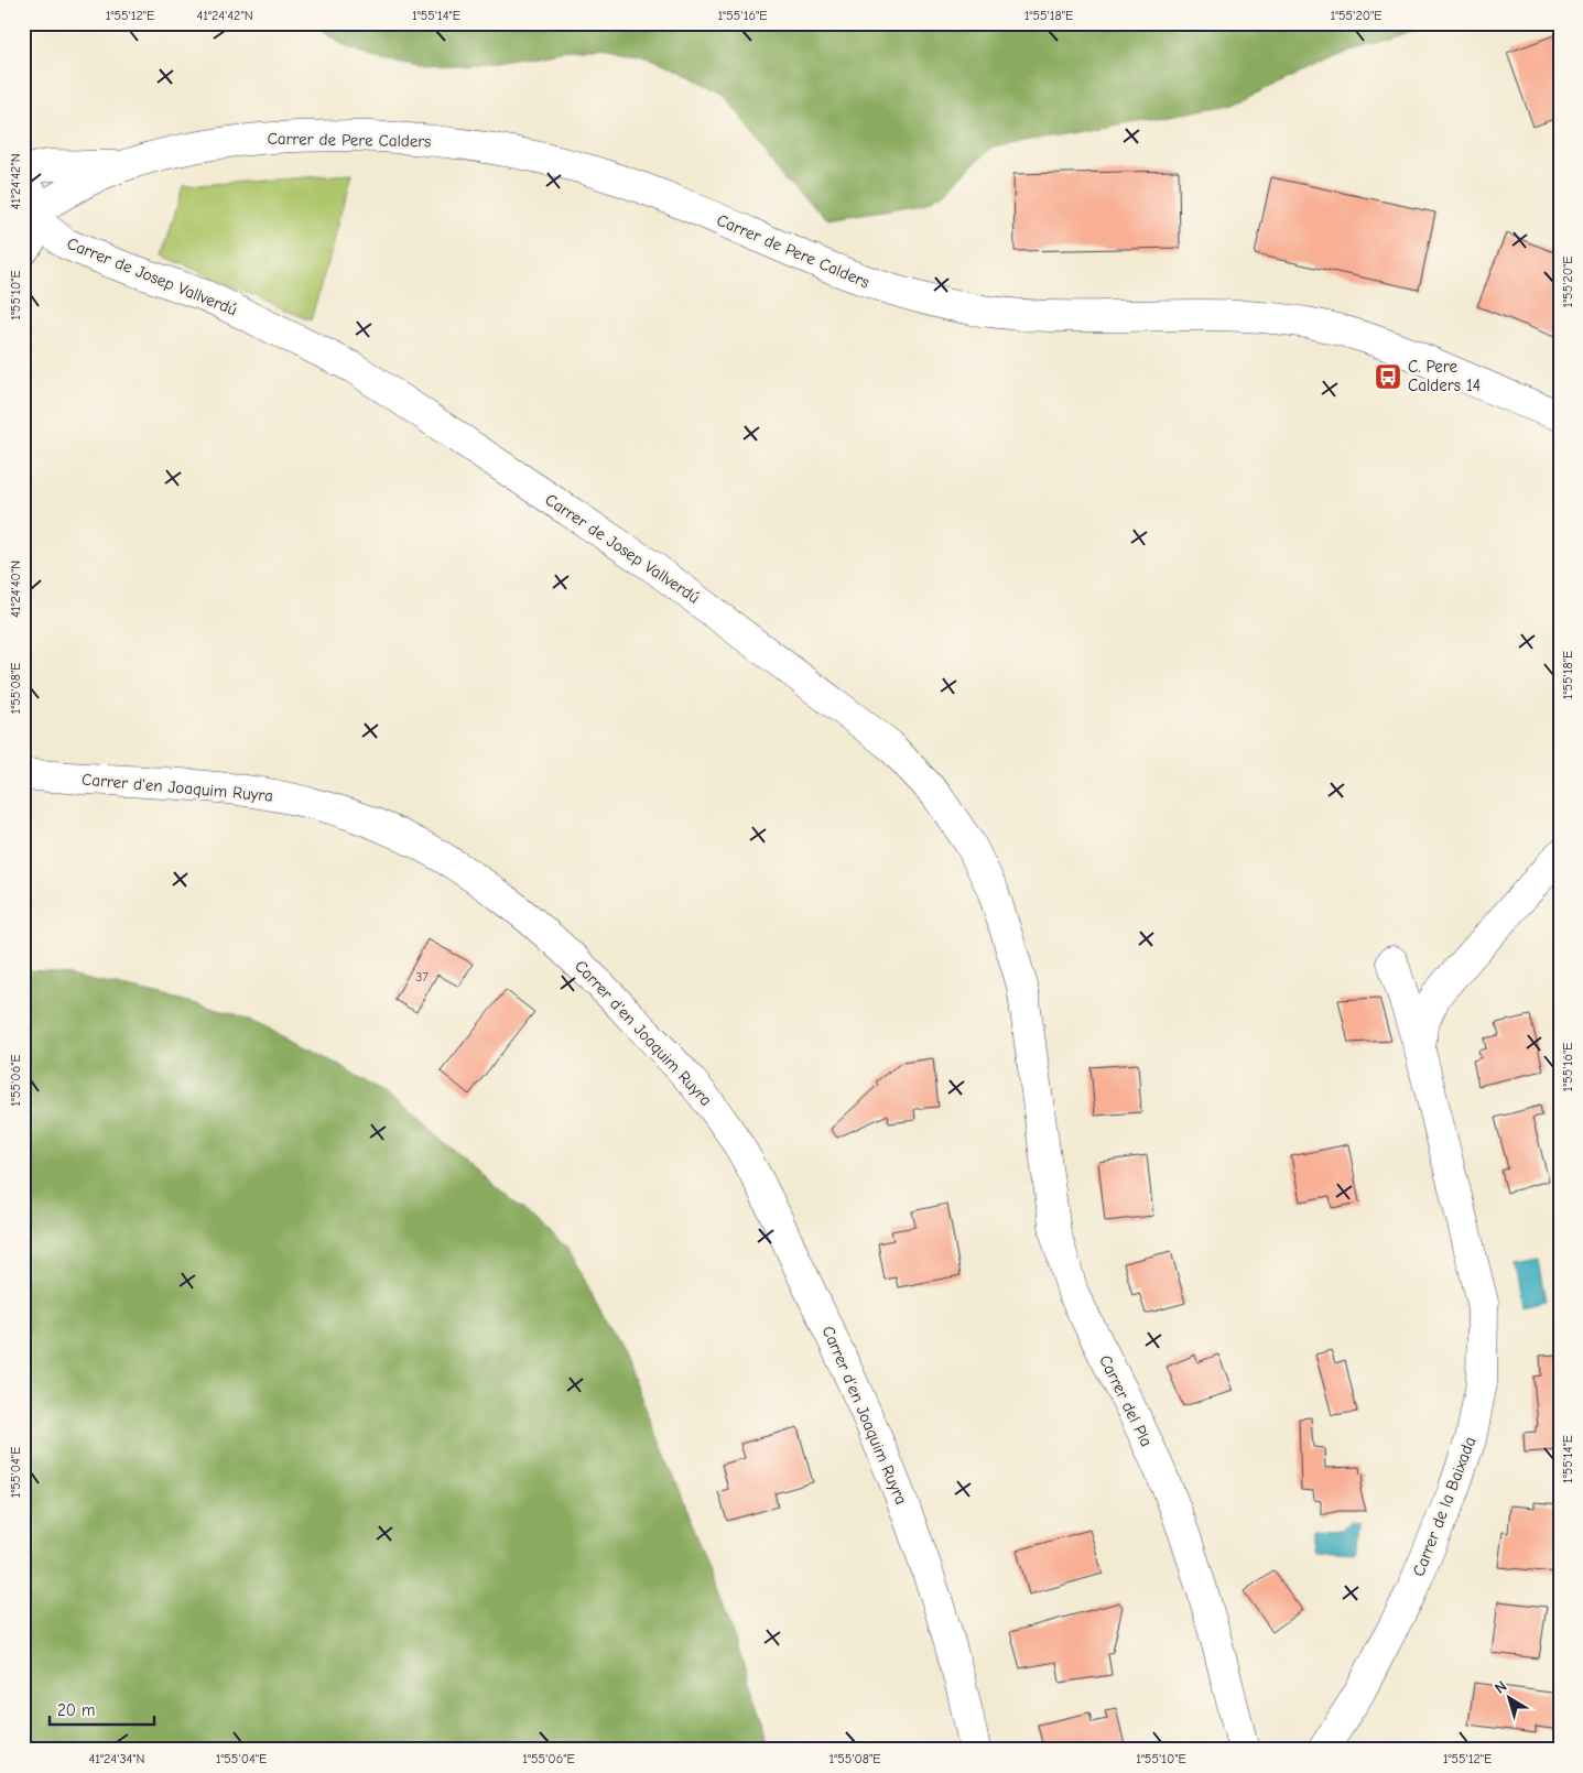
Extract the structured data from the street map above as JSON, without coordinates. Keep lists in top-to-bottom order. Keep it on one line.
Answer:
{"streets":{"street":["Carrer de Pere Calders","Carrer de Josep Vallverdú","Carrer d'en Joaquim Ruyra","Carrer del Pla","Carrer de la Baixada"]},"crossings":[["Carrer de Pere Calders","Carrer de Josep Vallverdú"],["Carrer de Josep Vallverdú","Carrer del Pla"]],"places":{"bus stop":["C. Pere Calders 14"]},"house_numbers":["37"],"scale_bar":"20 m","north":"top left","coordinates":["1°55'12\"E","41°24'42\"N","1°55'14\"E","1°55'16\"E","1°55'18\"E","1°55'20\"E","1°55'10\"E","41°24'40\"N","1°55'08\"E","1°55'06\"E","1°55'04\"E","41°24'34\"N"]}
